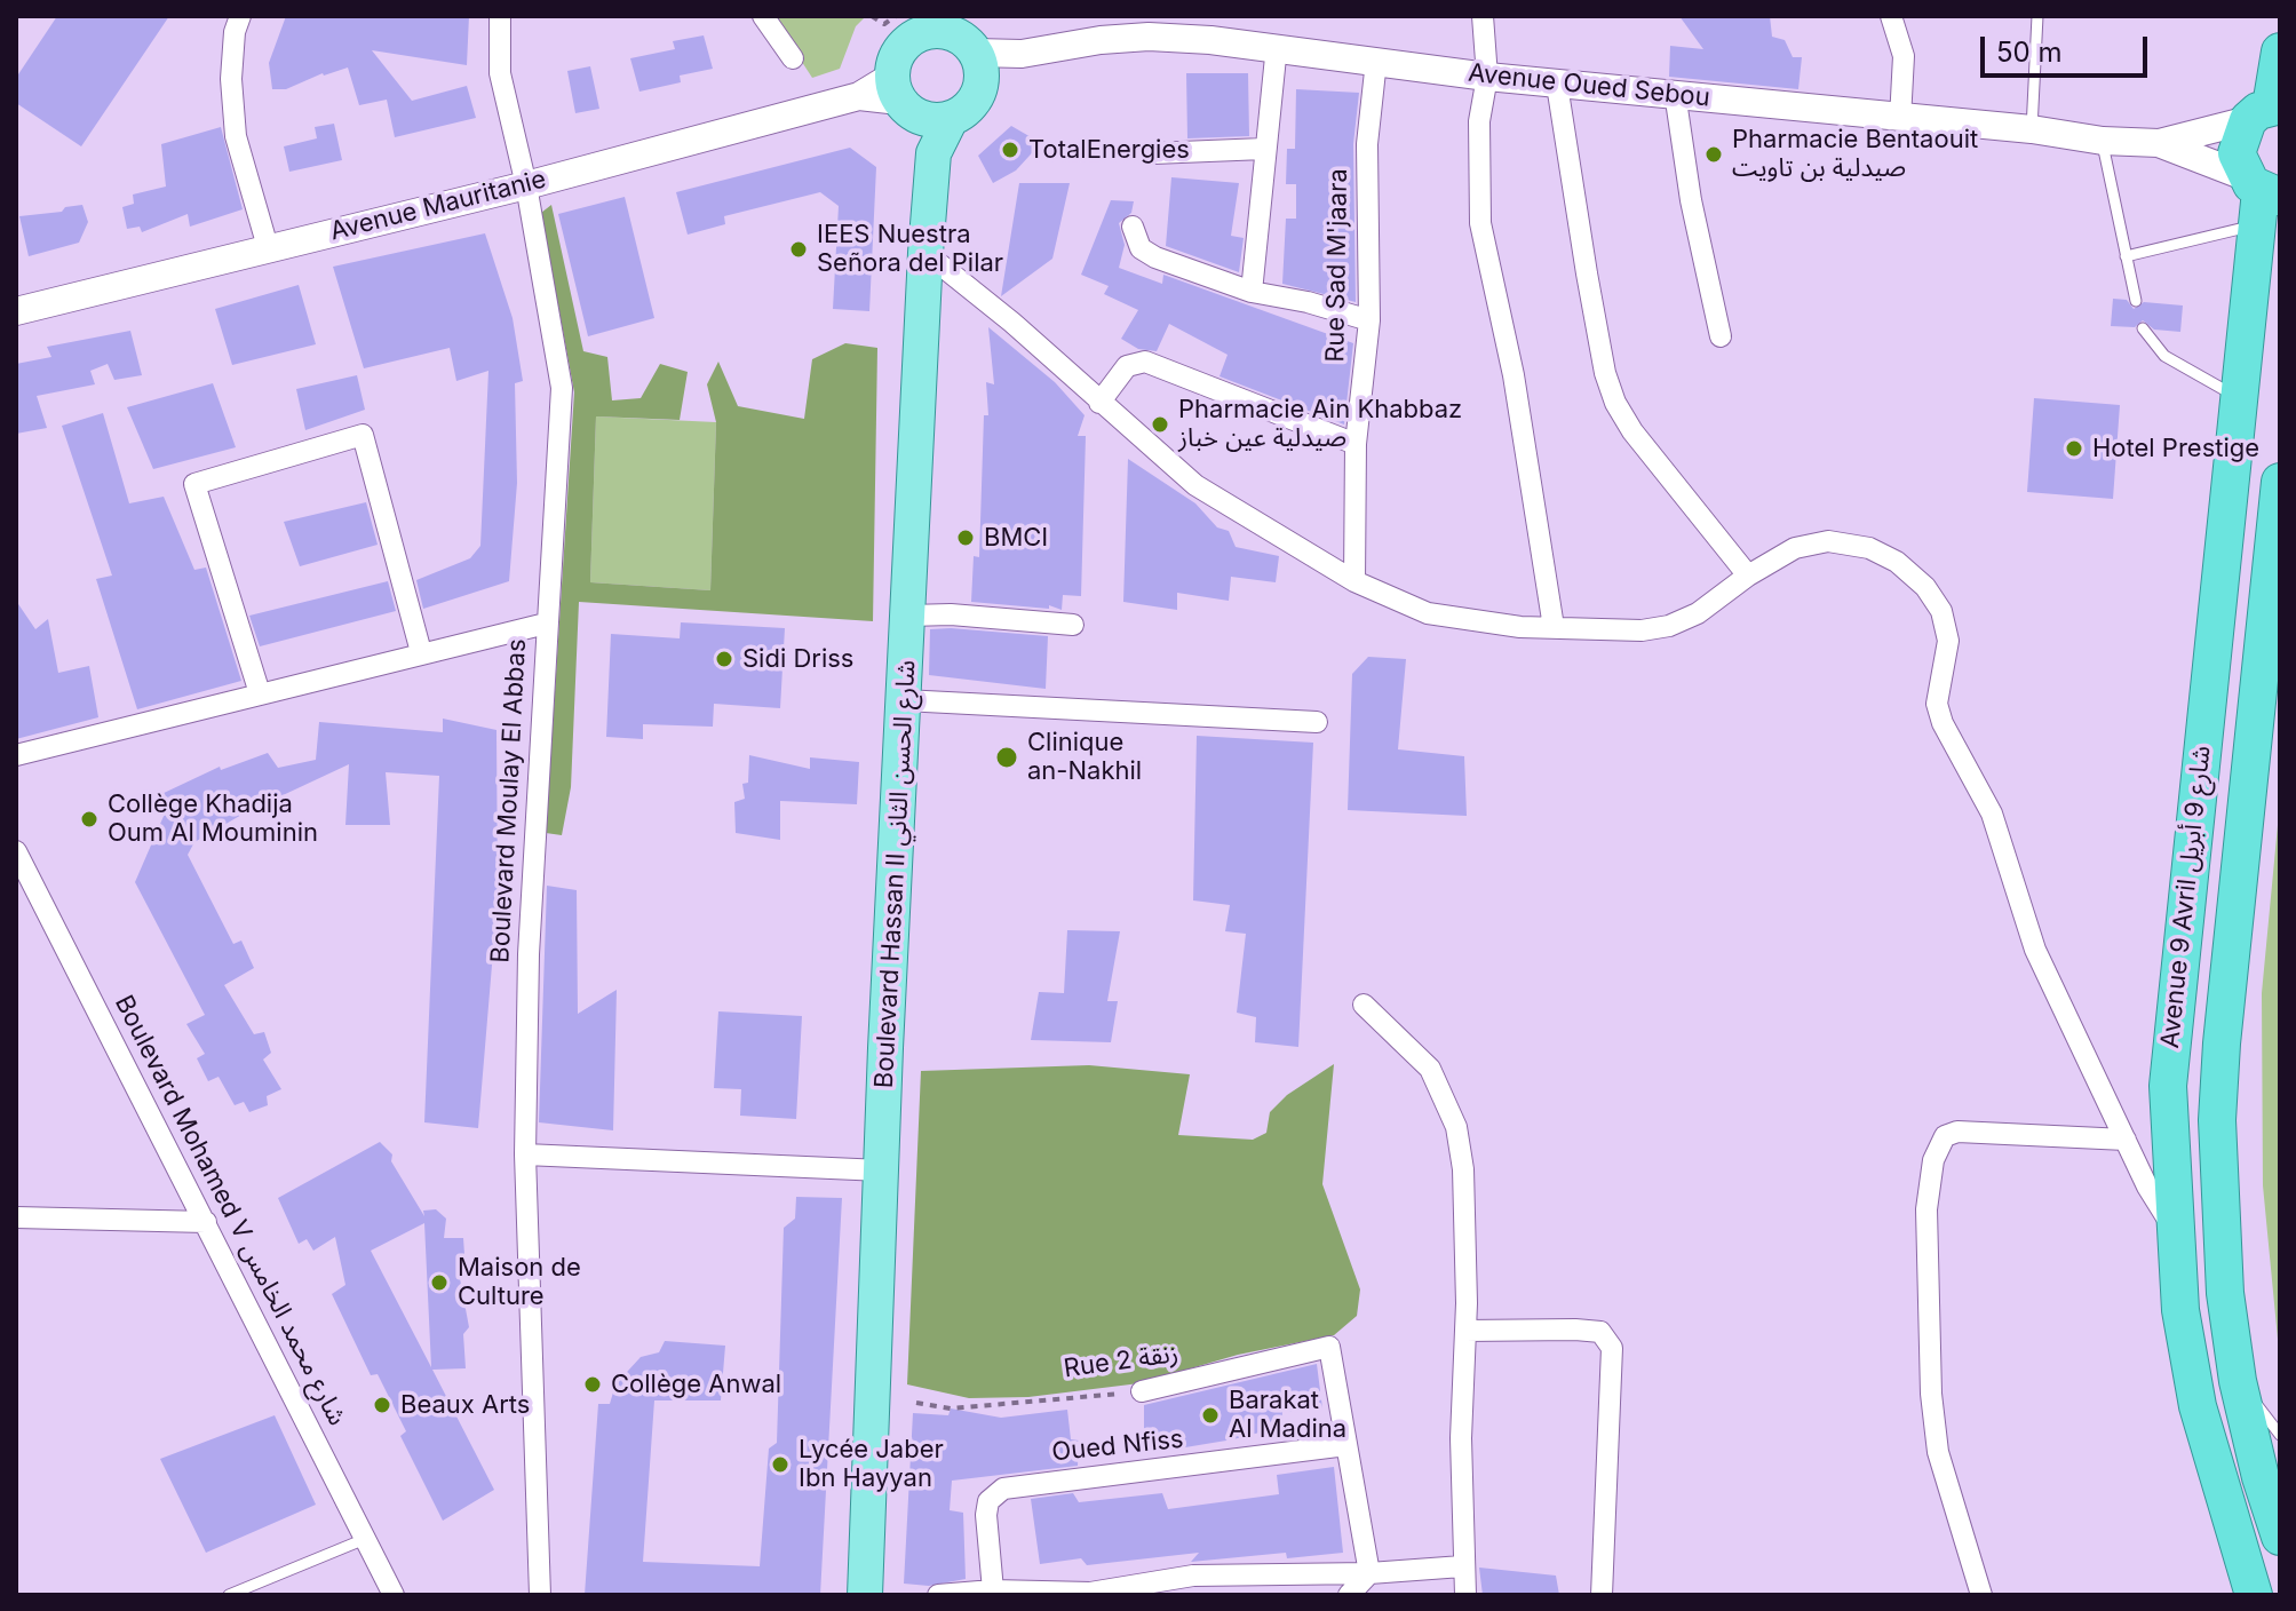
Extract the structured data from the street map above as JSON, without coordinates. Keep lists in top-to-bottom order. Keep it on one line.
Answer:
{"streets":{"highway":["Avenue 9 Avril شارع 9 أبريل"],"main road":["Boulevard Hassan II شارع الحسن الثاني"],"street":["Avenue Oued Sebou","Avenue Mauritanie","Rue Sad M'jaara","Boulevard Moulay El Abbas","Boulevard Mohamed V شارع محمد الخامس","Rue 2 زنقة","Oued Nfiss"]},"crossings":[["Avenue Oued Sebou","Avenue Mauritanie"],["Avenue Oued Sebou","Rue Sad M'jaara"],["Avenue Oued Sebou","Boulevard Hassan II شارع الحسن الثاني"],["Avenue Oued Sebou","Avenue 9 Avril شارع 9 أبريل"],["Avenue Mauritanie","Boulevard Moulay El Abbas"],["Avenue Mauritanie","Boulevard Hassan II شارع الحسن الثاني"],["Rue 2 زنقة","Oued Nfiss"]],"places":["TotalEnergies","Pharmacie Bentaouit صيدلية بن تاويت","IEES Nuestra Señora del Pilar","Pharmacie Ain Khabbaz صيدلية عين خباز","Hotel Prestige","BMCI","Sidi Driss","Clinique an-Nakhil","Collège Khadija Oum Al Mouminin","Maison de Culture","Collège Anwal","Beaux Arts","Barakat Al Madina","Lycée Jaber Ibn Hayyan"],"scale_bar":"50 m"}
